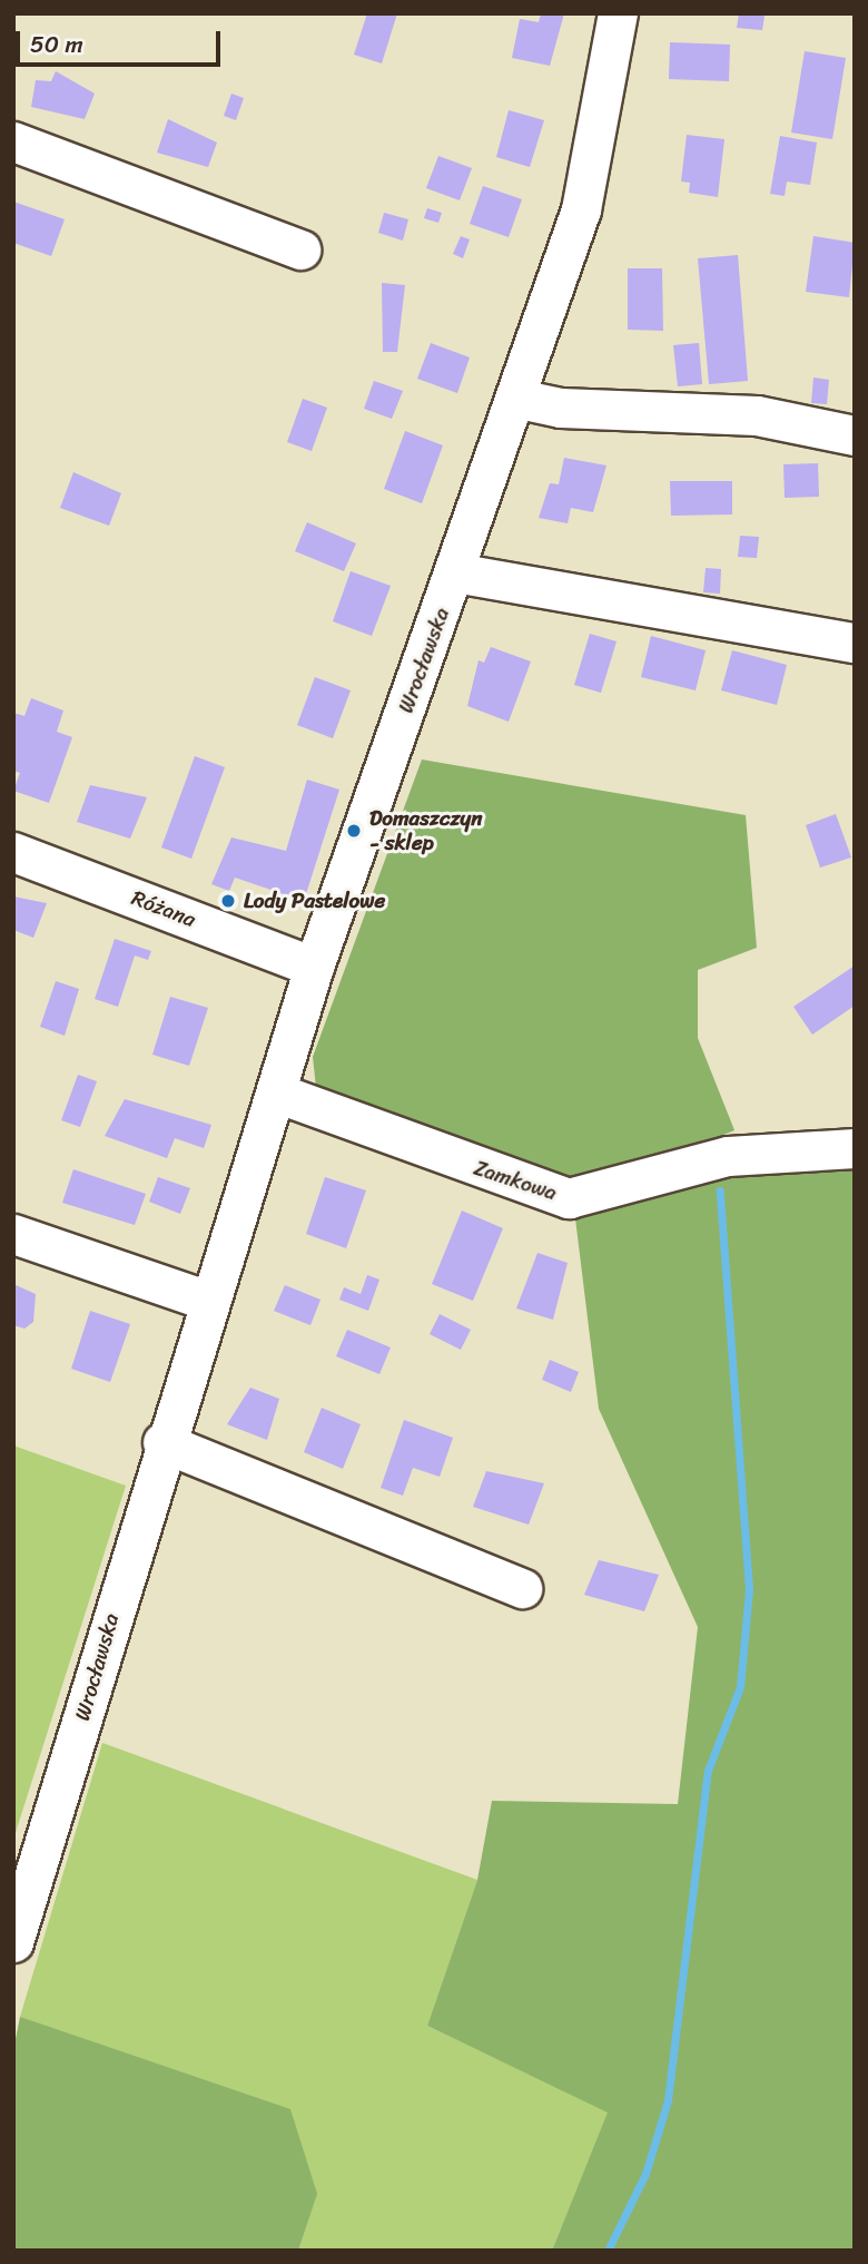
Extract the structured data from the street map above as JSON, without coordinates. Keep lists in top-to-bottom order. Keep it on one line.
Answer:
{"streets":{"street":["Wrocławska","Różana","Zamkowa"]},"crossings":[["Wrocławska","Różana"],["Wrocławska","Zamkowa"]],"places":["Domaszczyn - sklep","Lody Pastelowe"],"scale_bar":"50 m"}
